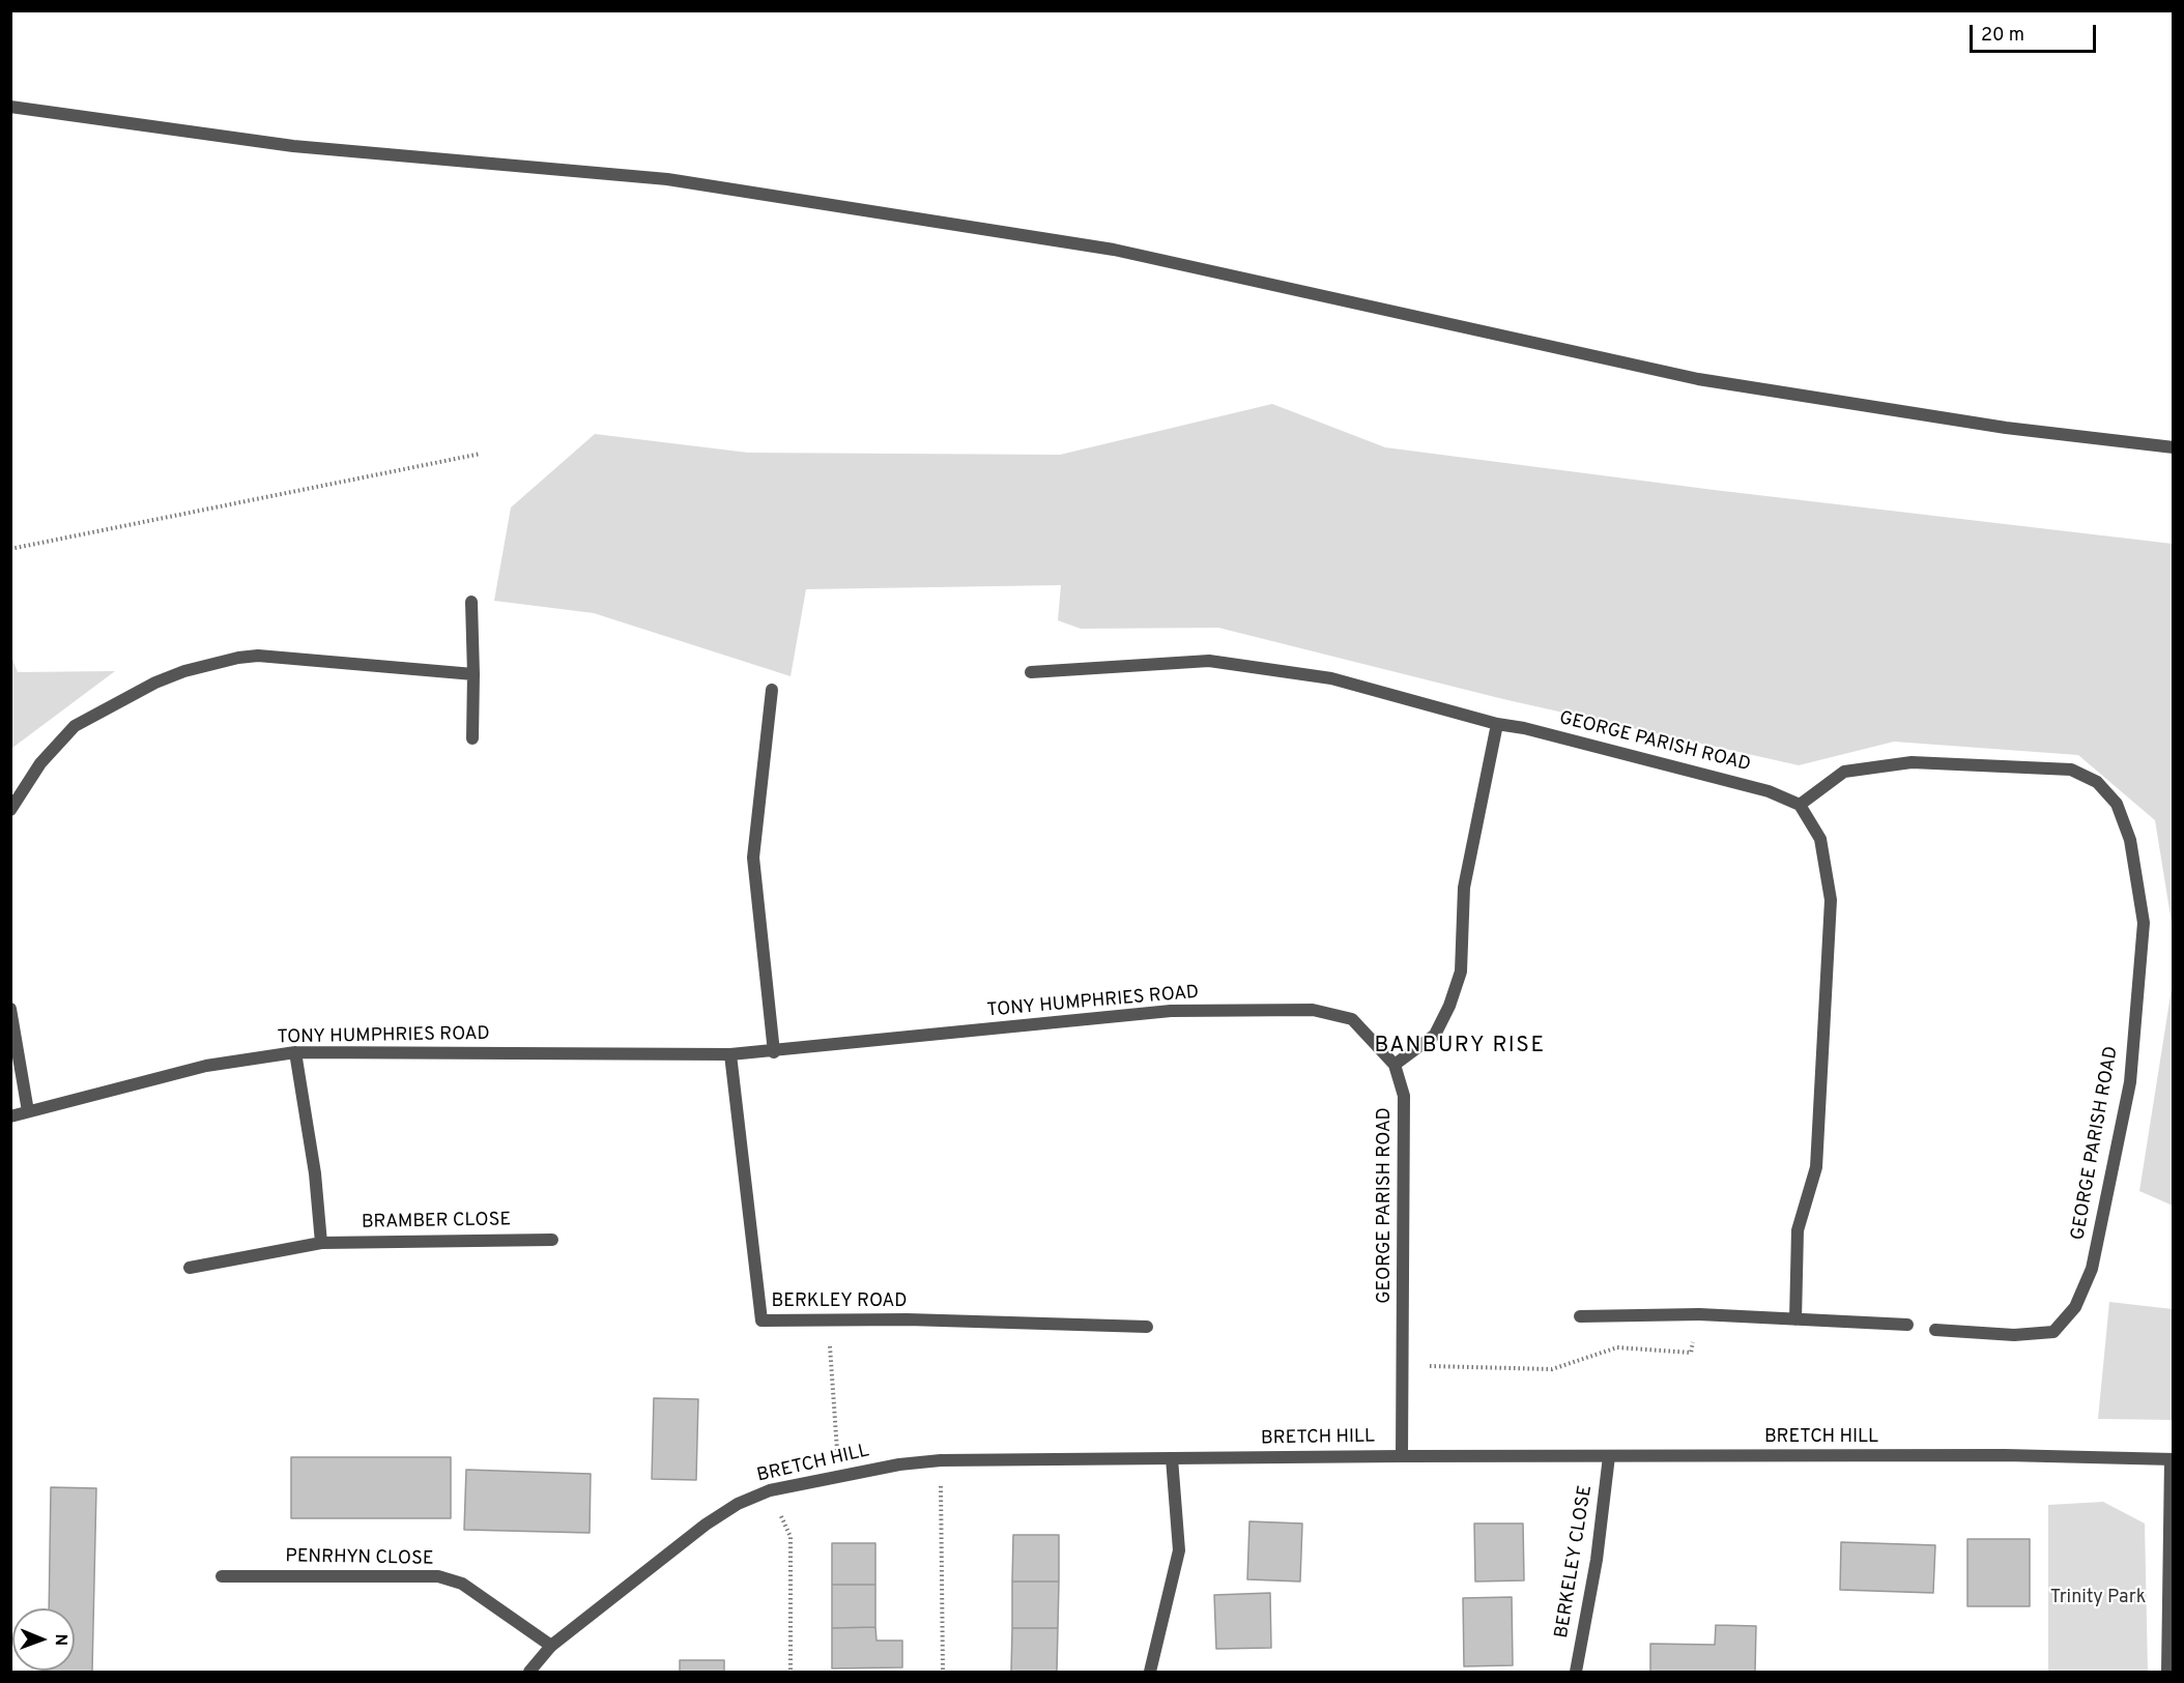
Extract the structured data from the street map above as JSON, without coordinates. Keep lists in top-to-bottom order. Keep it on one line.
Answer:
{"streets":{"street":["GEORGE PARISH ROAD","TONY HUMPHRIES ROAD","BRAMBER CLOSE","BERKLEY ROAD","BRETCH HILL","PENRHYN CLOSE","BERKELEY CLOSE"]},"crossings":[["GEORGE PARISH ROAD","TONY HUMPHRIES ROAD"],["GEORGE PARISH ROAD","BRETCH HILL"],["TONY HUMPHRIES ROAD","BERKLEY ROAD"],["BRETCH HILL","PENRHYN CLOSE"],["BRETCH HILL","BERKELEY CLOSE"]],"districts":["BANBURY RISE"],"parks":["Trinity Park"],"scale_bar":"20 m","north":"right"}
